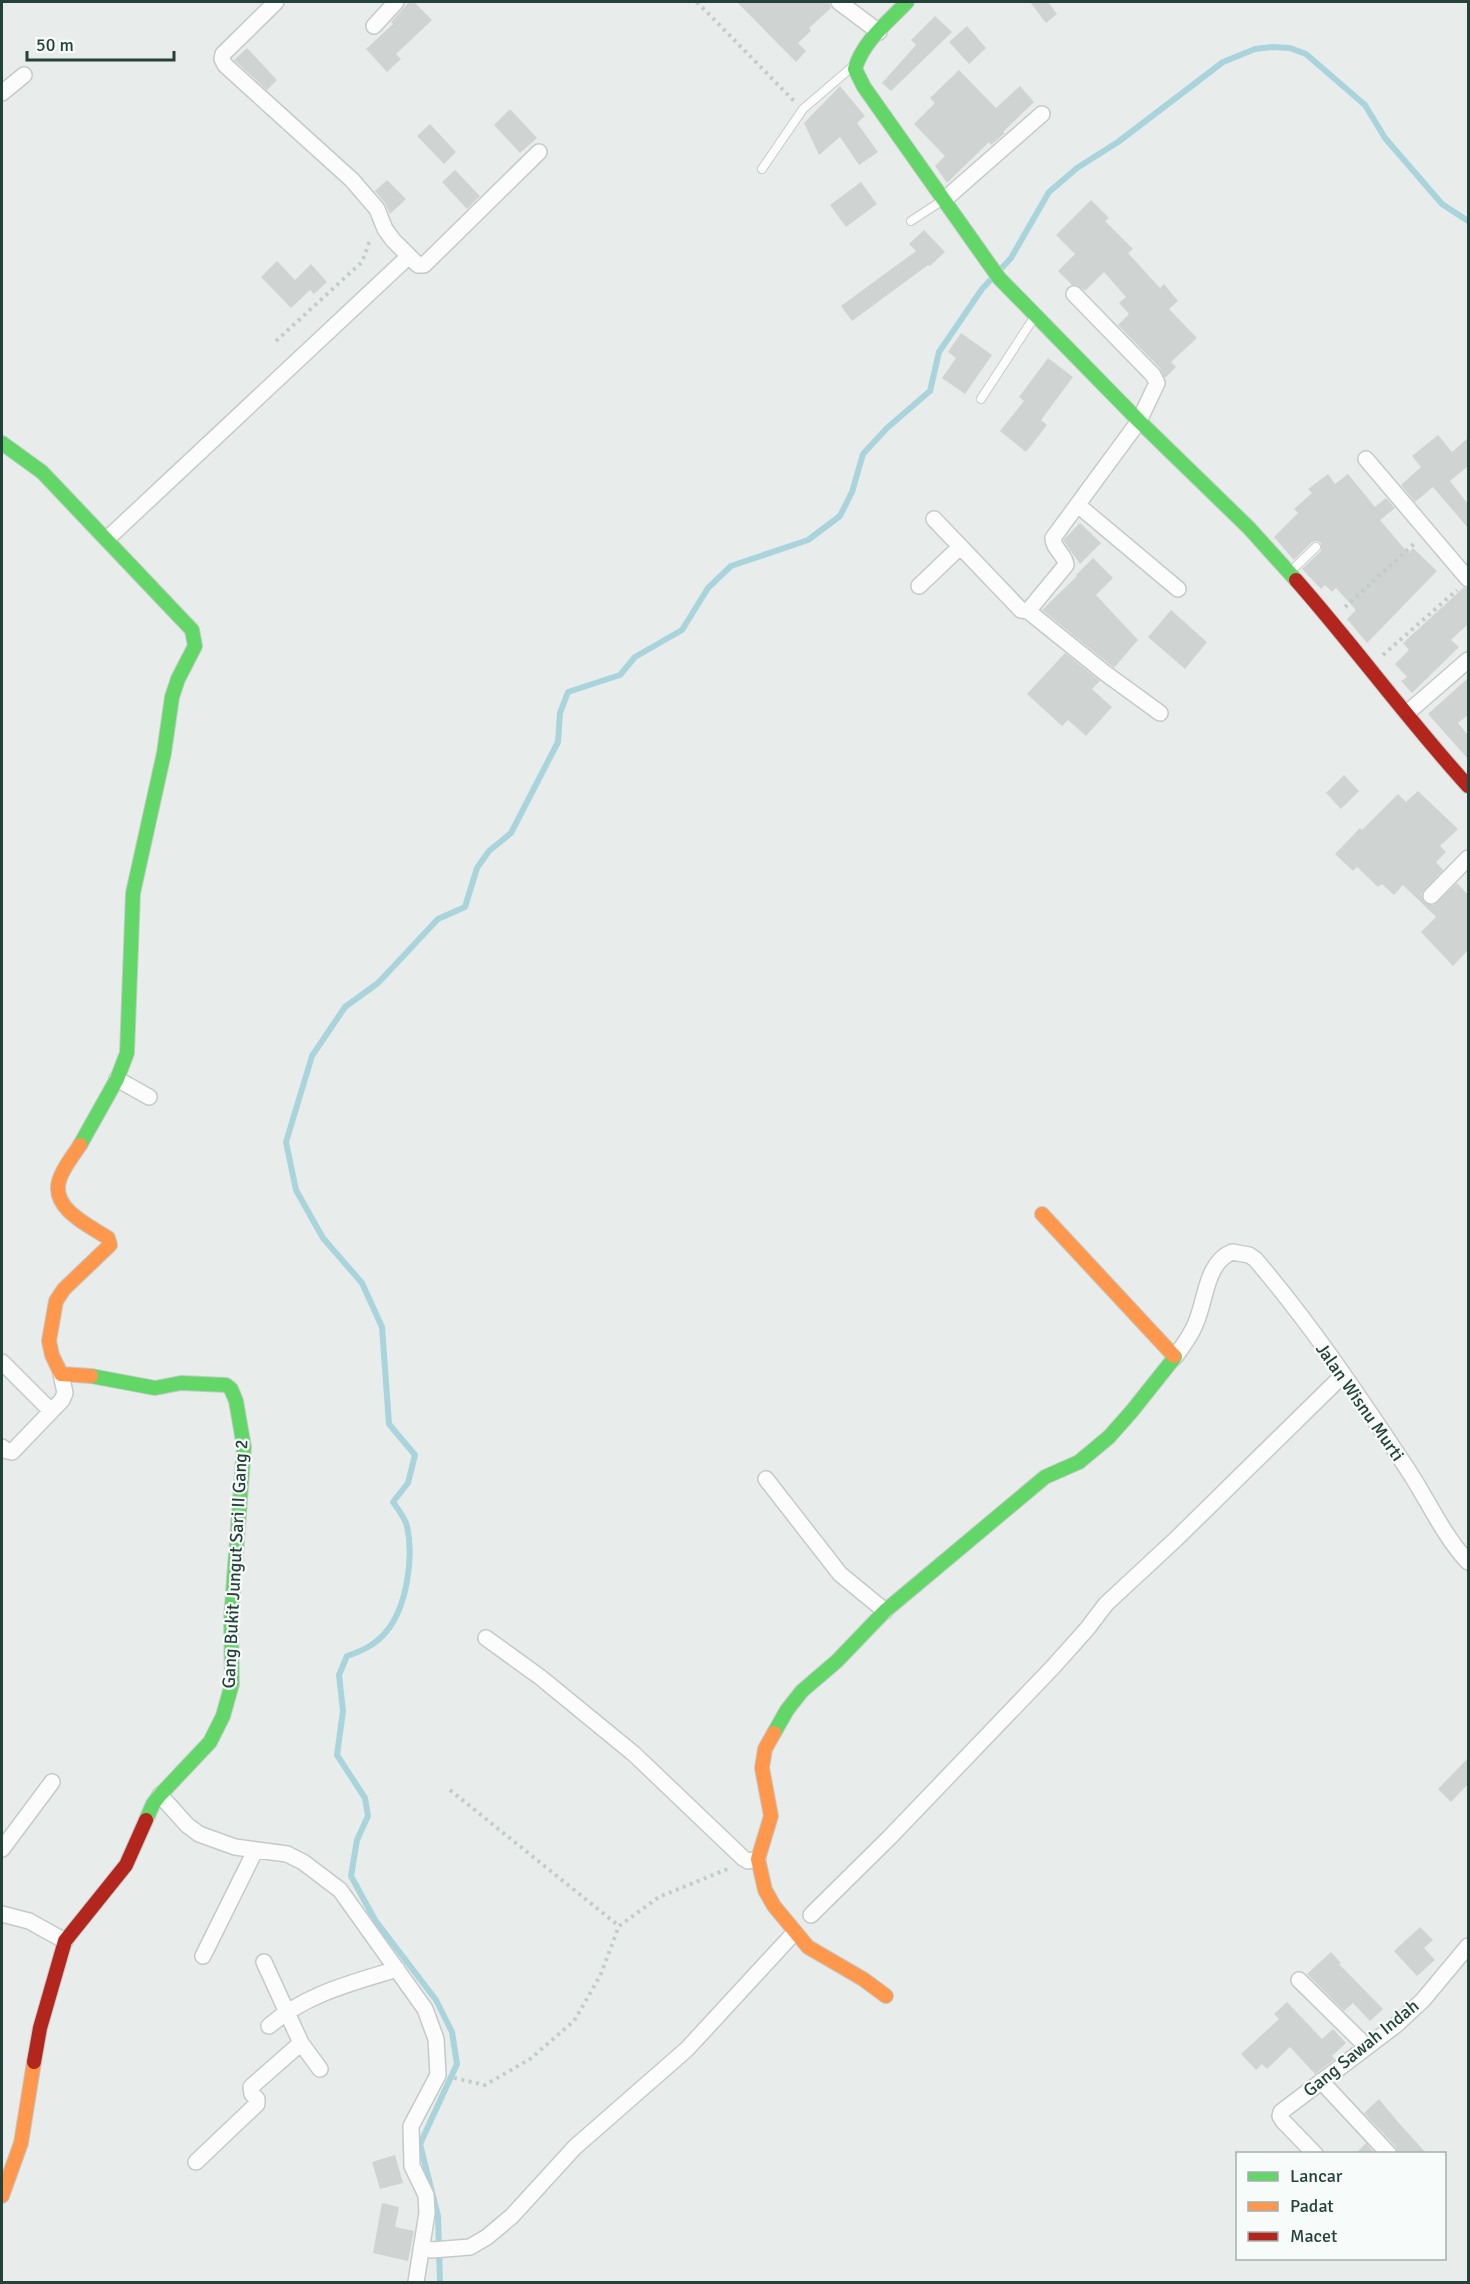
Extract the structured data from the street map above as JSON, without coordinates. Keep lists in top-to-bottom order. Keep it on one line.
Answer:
{"streets":{"street":["Jalan Wisnu Murti","Gang Bukit Jungut Sari II Gang 2","Gang Sawah Indah"]},"legend":["Lancar","Padat","Macet"],"scale_bar":"50 m"}
